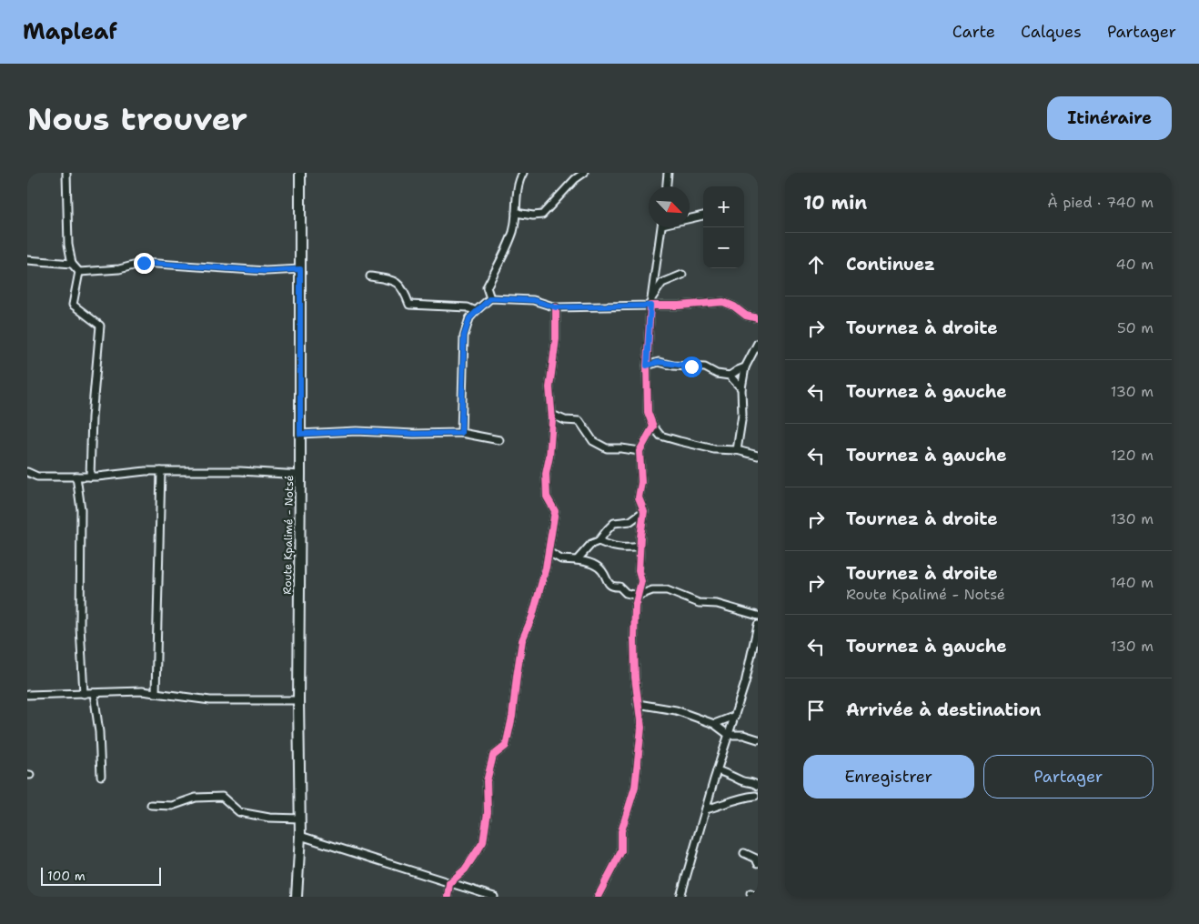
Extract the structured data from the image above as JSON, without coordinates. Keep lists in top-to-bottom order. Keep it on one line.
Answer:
{"streets":{"main road":["Route Kpalimé - Notsé"]},"scale_bar":"100 m","north":"bottom right","page":{"header":"Mapleaf","nav":["Carte","Calques","Partager"],"buttons":["Itinéraire",["Enregistrer","Partager"]],"title":"Nous trouver","heading":["10 min","À pied · 740 m"],"map_buttons":["+","−"],"list":[["Continuez","40 m"],["Tournez à droite","50 m"],["Tournez à gauche","130 m"],["Tournez à gauche","120 m"],["Tournez à droite","130 m"],["Tournez à droite","Route Kpalimé - Notsé","140 m"],["Tournez à gauche","130 m"],"Arrivée à destination"],"scale":"100 m"}}
